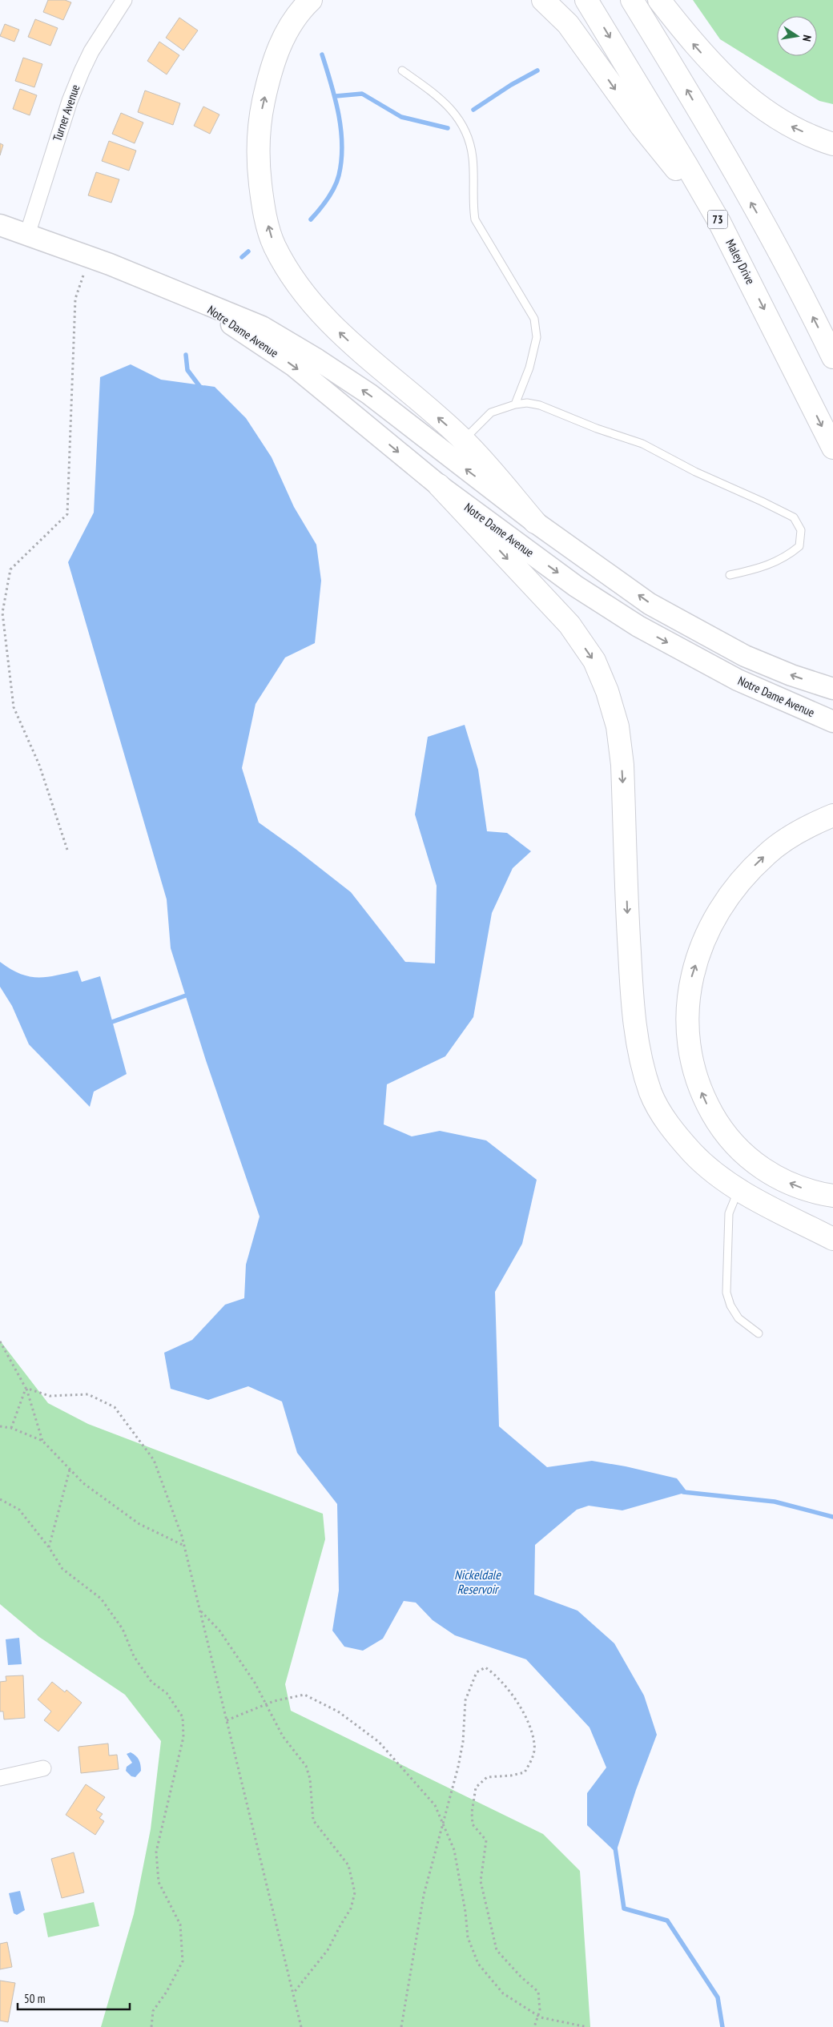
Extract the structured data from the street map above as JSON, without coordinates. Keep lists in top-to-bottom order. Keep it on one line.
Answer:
{"streets":{"highway":["73","Maley Drive"],"main road":["Notre Dame Avenue"],"street":["Turner Avenue"]},"crossings":[["Turner Avenue","Notre Dame Avenue"]],"water":["Nickeldale Reservoir"],"scale_bar":"50 m","north":"right"}
